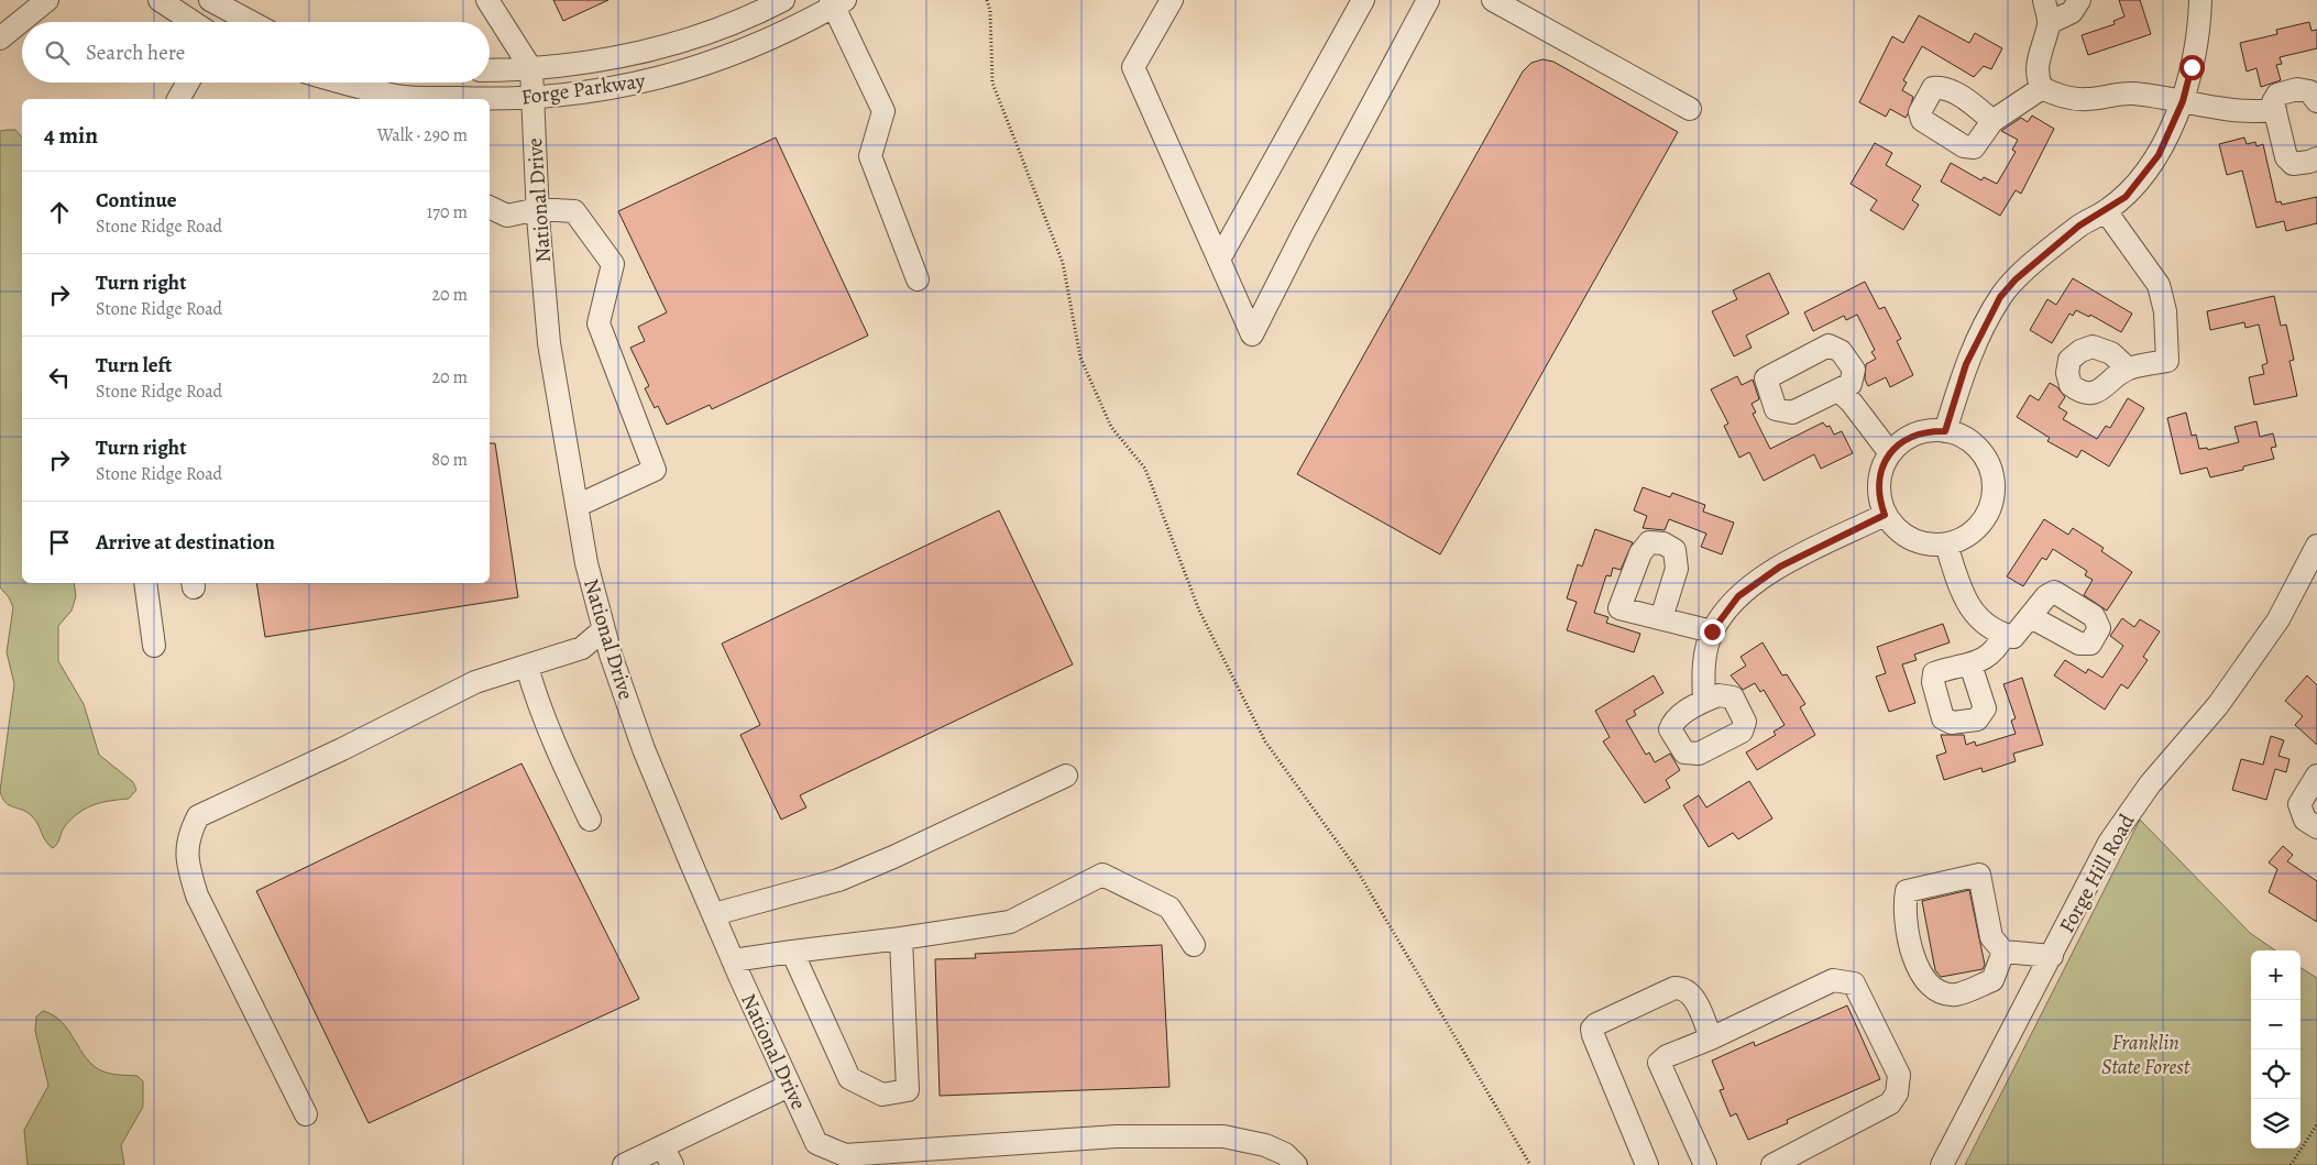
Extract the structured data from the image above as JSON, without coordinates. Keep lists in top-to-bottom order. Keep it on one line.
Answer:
{"streets":{"street":["Forge Parkway","National Drive","Forge Hill Road"]},"crossings":[["Forge Parkway","National Drive"]],"parks":["Franklin State Forest"],"page":{"search":"Search here","heading":["4 min","Walk · 290 m"],"list":[["Continue","Stone Ridge Road","170 m"],["Turn right","Stone Ridge Road","20 m"],["Turn left","Stone Ridge Road","20 m"],["Turn right","Stone Ridge Road","80 m"],"Arrive at destination"],"map_buttons":["+","−"]}}
